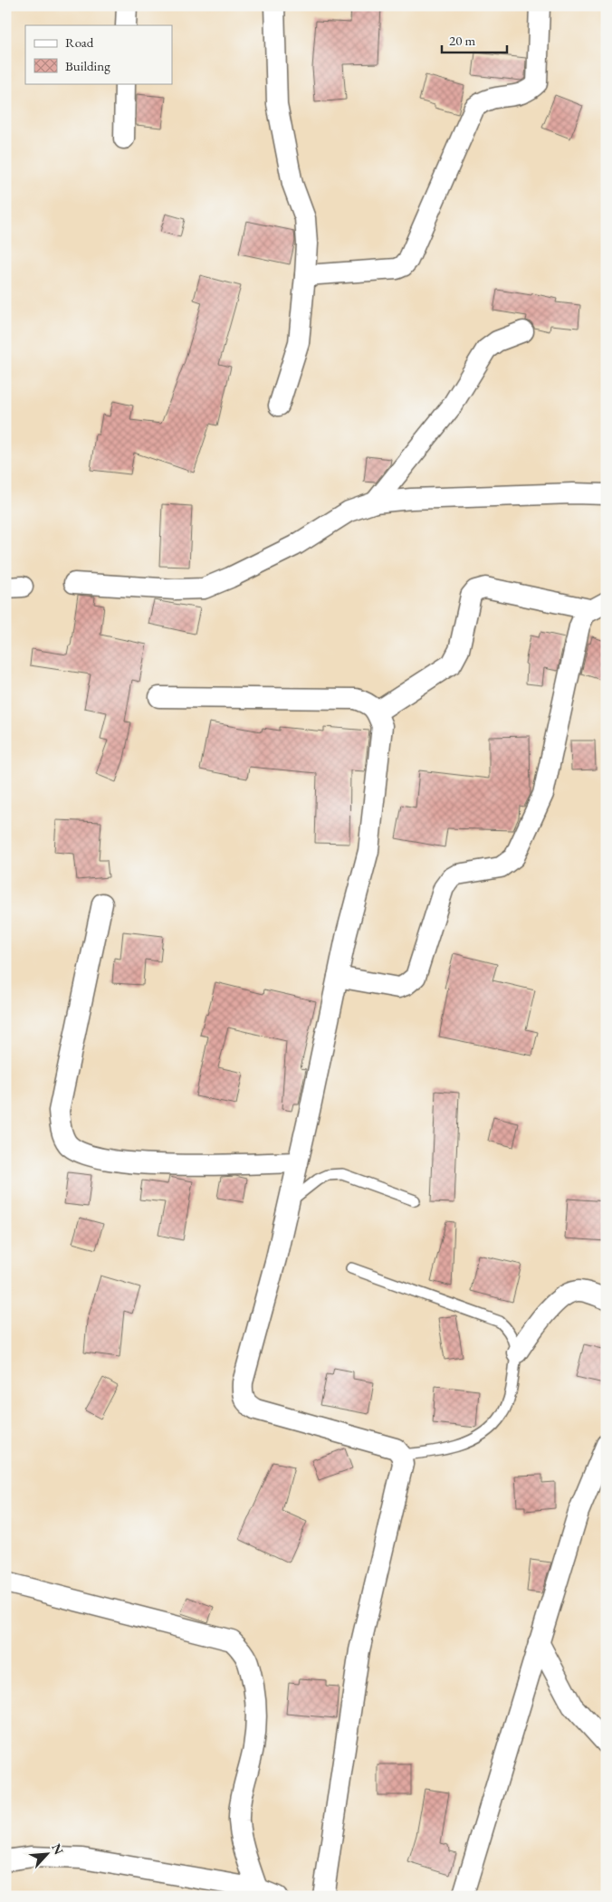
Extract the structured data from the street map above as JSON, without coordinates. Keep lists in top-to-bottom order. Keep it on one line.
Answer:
{"legend":["Road","Building"],"scale_bar":"20 m","north":"top right"}
